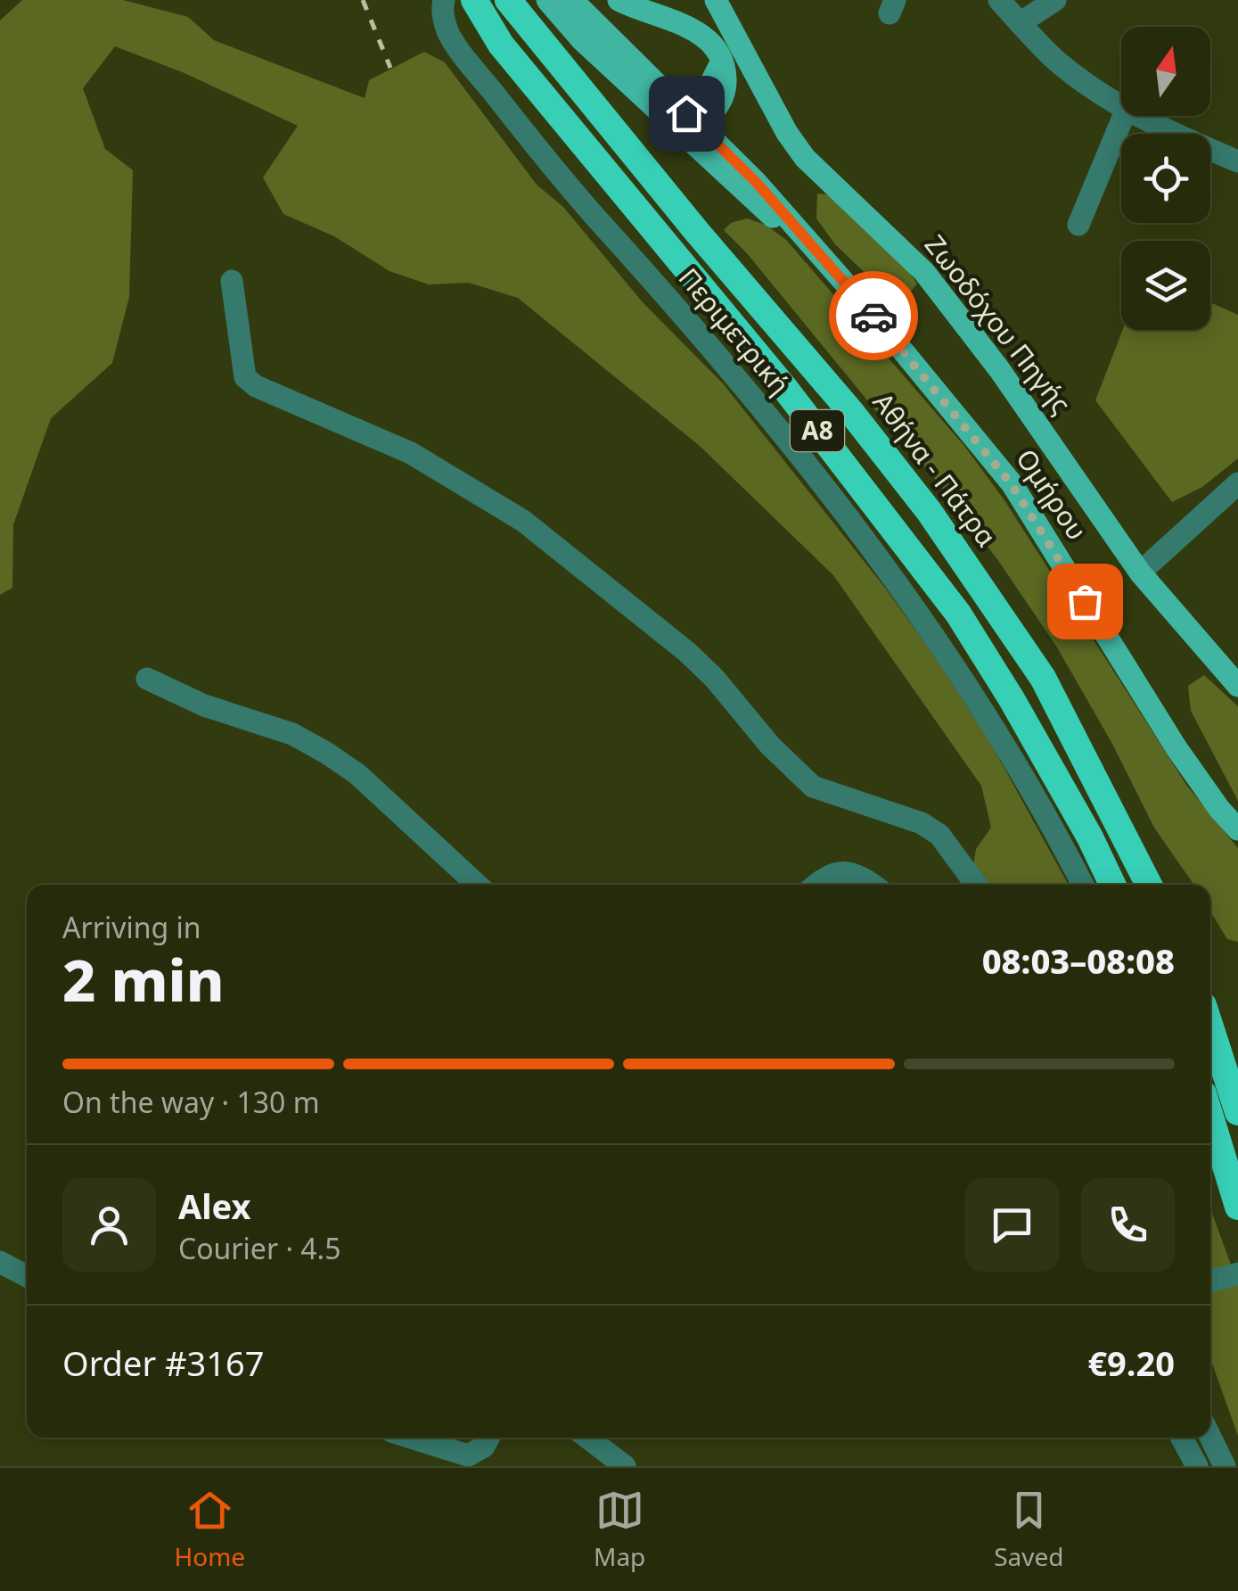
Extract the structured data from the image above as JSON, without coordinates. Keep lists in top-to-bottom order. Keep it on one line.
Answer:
{"streets":{"highway":["Α8","Αθήνα - Πάτρα"],"main road":["Ζωοδόχου Πηγής","Ομήρου"],"street":["Περιμετρική"]},"north":"top","page":{"heading":["2 min","Arriving in","08:03–08:08"],"panel":["Alex","Courier · 4.5","Order #3167","€9.20"],"bar":"On the way · 130 m","tabs":["Home","Map","Saved"]}}
